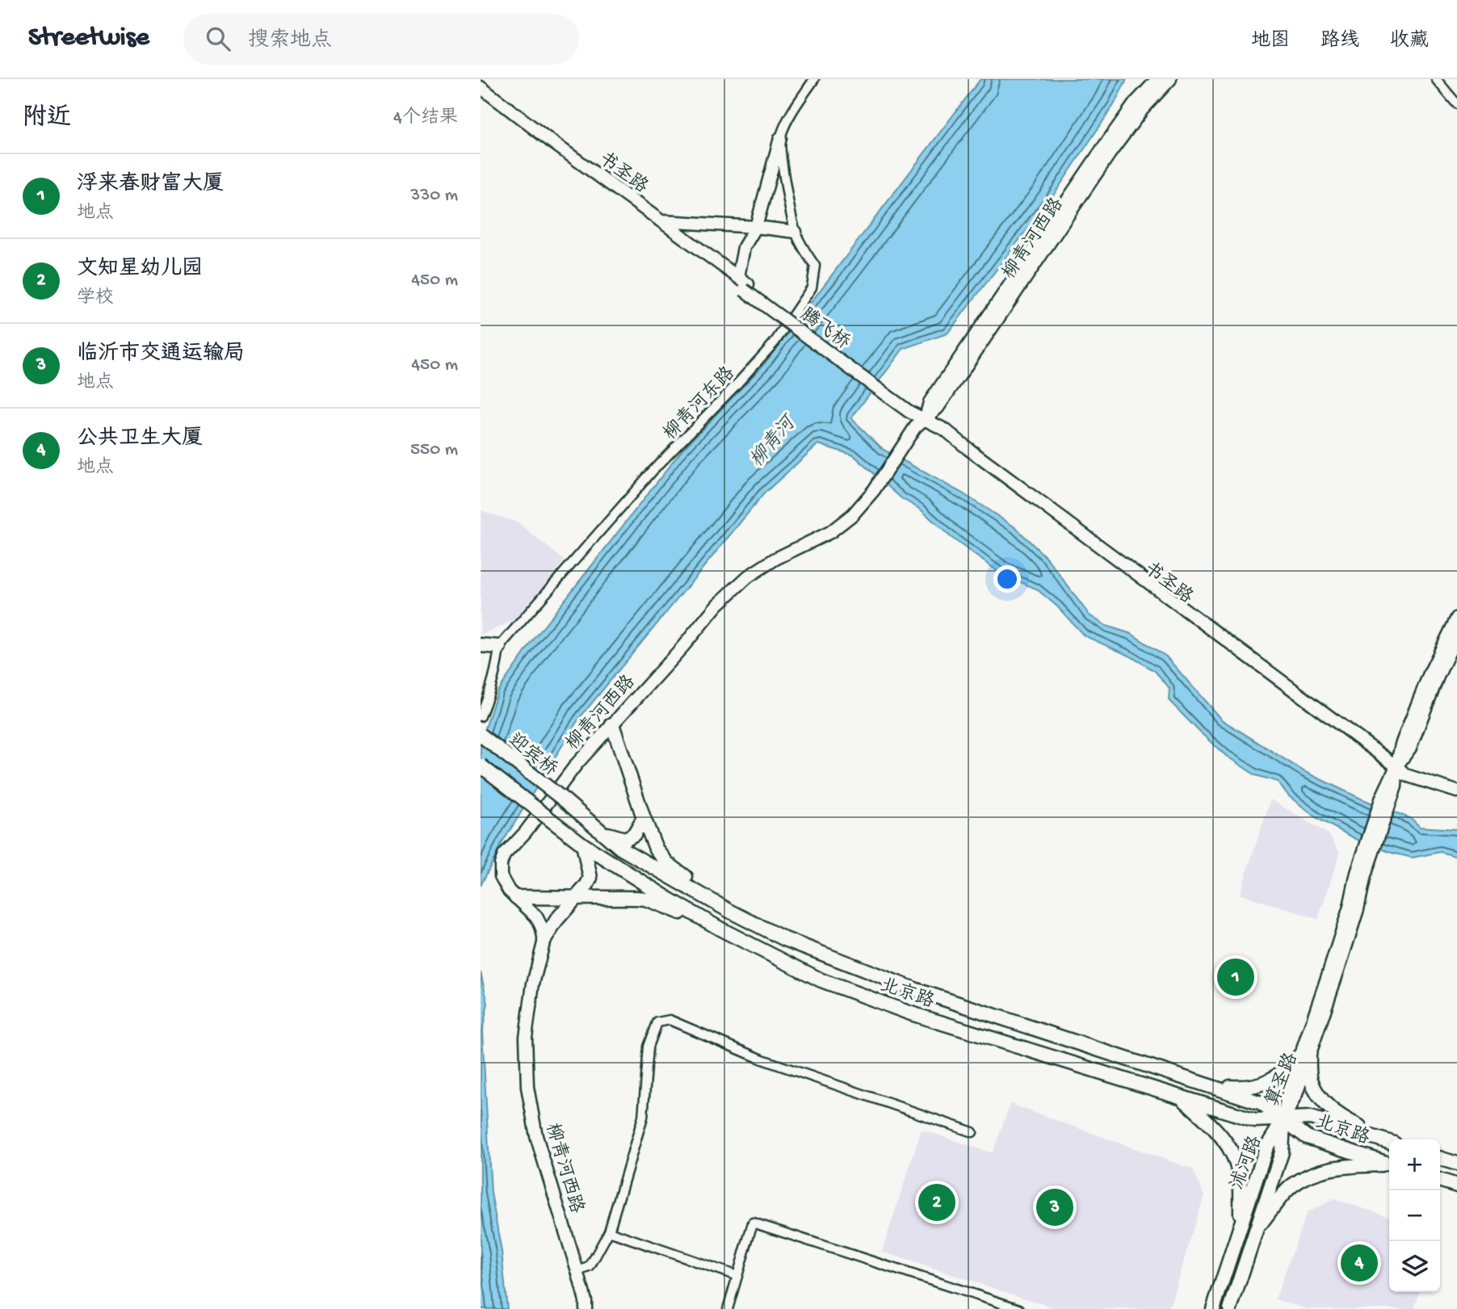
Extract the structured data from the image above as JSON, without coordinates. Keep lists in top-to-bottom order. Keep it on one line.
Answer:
{"streets":{"main road":["迎宾桥","北京路","沭河路"],"street":["书圣路","柳青河西路","腾飞桥","柳青河东路","算圣路"]},"crossings":[["书圣路","柳青河西路"],["书圣路","腾飞桥"],["书圣路","算圣路"],["迎宾桥","北京路"],["北京路","算圣路"],["北京路","沭河路"],["算圣路","沭河路"]],"water":["柳青河"],"page":{"header":"Streetwise","search":"搜索地点","nav":["地图","路线","收藏"],"heading":["附近","4个结果"],"list":[{"mark":"1","name":"浮来春财富大厦","note":"地点","value":"330 m"},{"mark":"2","name":"文知星幼儿园","note":"学校","value":"450 m"},{"mark":"3","name":"临沂市交通运输局","note":"地点","value":"450 m"},{"mark":"4","name":"公共卫生大厦","note":"地点","value":"550 m"}],"pins":["1","2","3","4"],"map_buttons":["+","−"]}}
